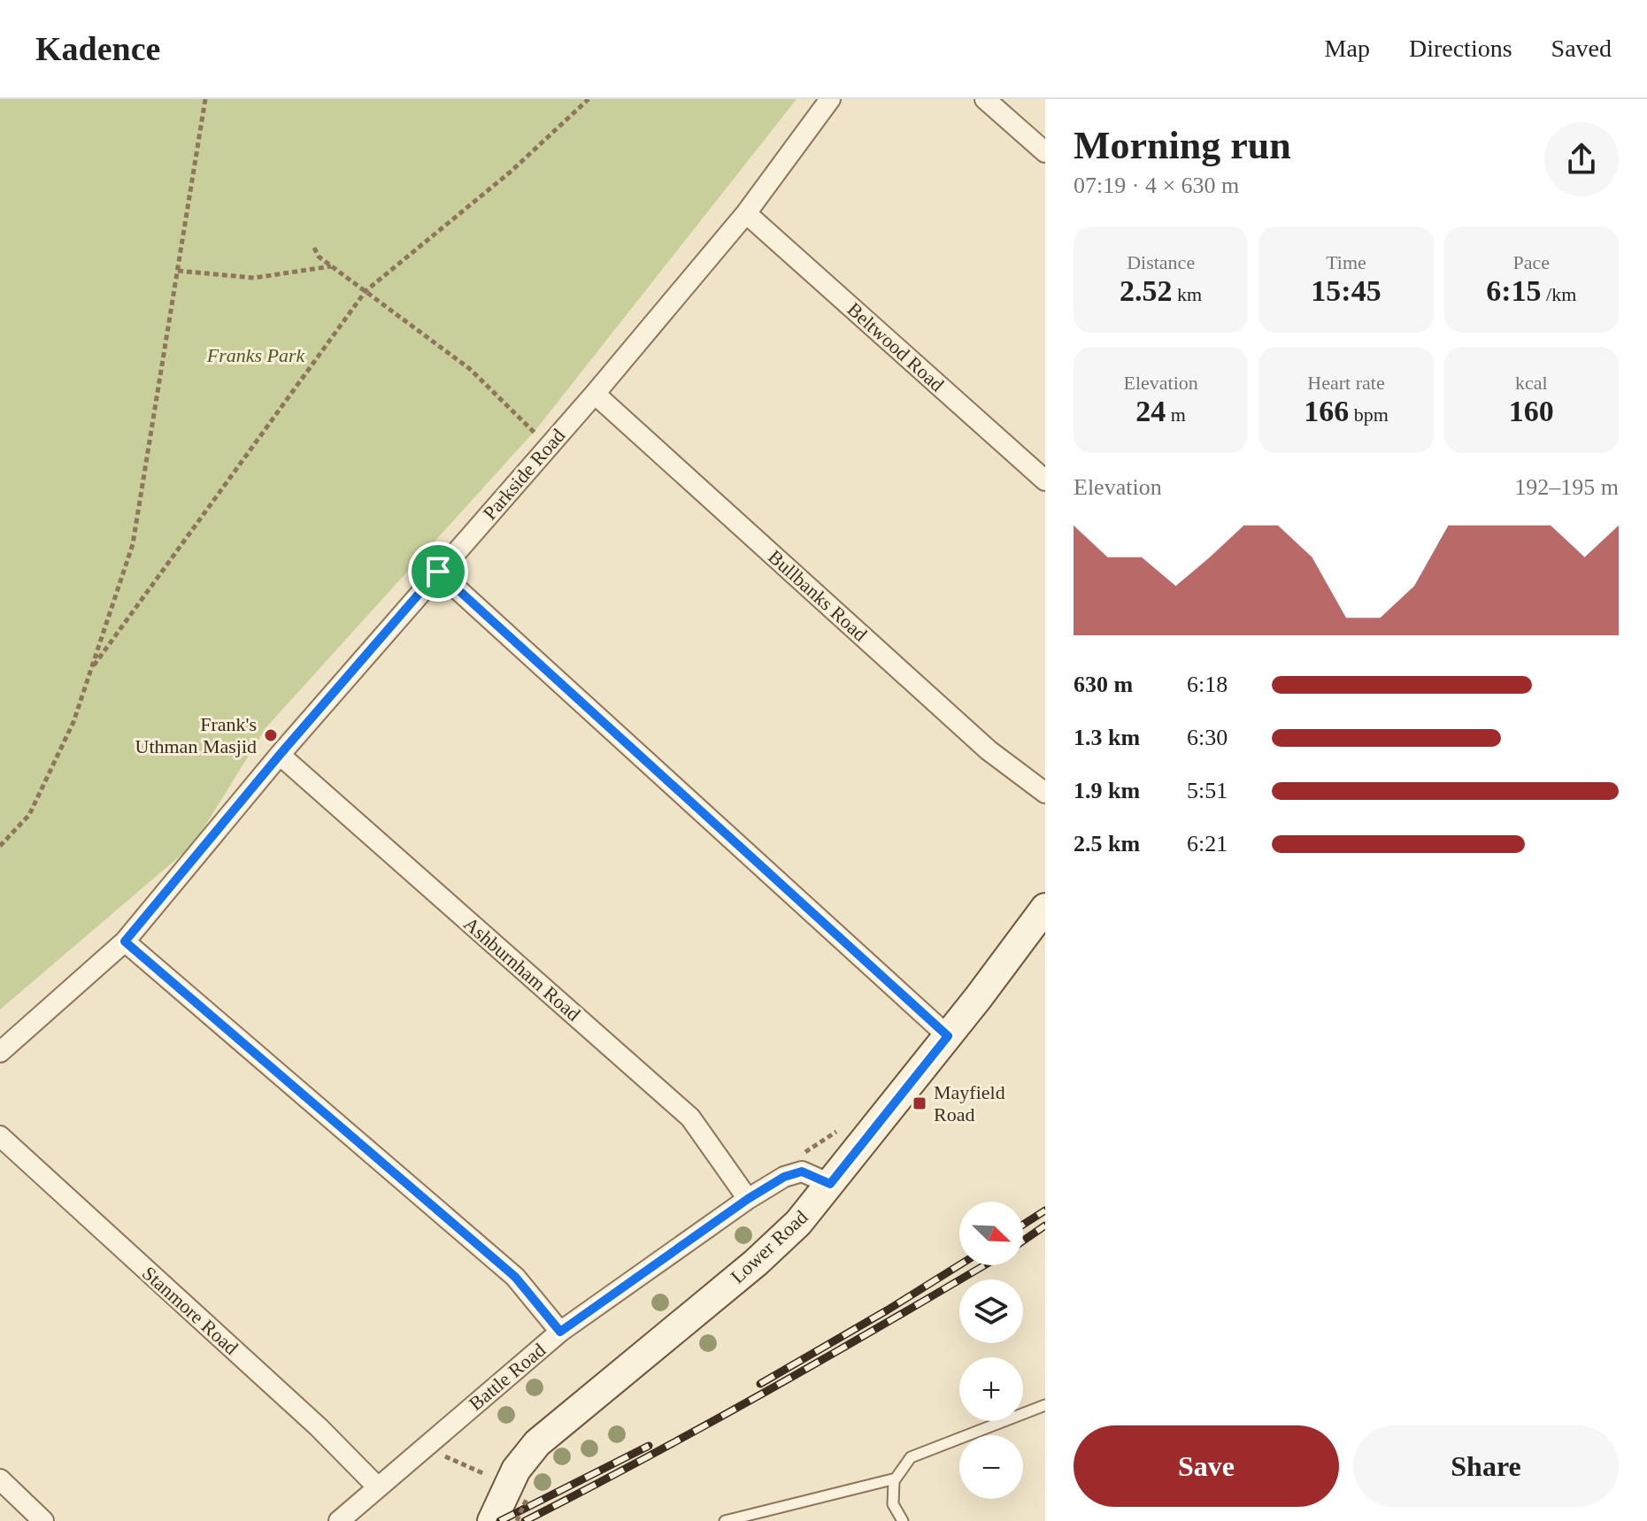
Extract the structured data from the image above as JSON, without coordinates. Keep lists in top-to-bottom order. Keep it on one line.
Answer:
{"streets":{"main road":["Lower Road"],"street":["Beltwood Road","Parkside Road","Bullbanks Road","Ashburnham Road","Stanmore Road","Battle Road"]},"crossings":[["Beltwood Road","Parkside Road"],["Parkside Road","Bullbanks Road"],["Parkside Road","Ashburnham Road"],["Ashburnham Road","Battle Road"],["Stanmore Road","Battle Road"]],"parks":["Franks Park"],"places":{"other":["Frank's Uthman Masjid"],"transit":["Mayfield Road"]},"north":"bottom right","page":{"header":"Kadence","nav":["Map","Directions","Saved"],"heading":["Morning run","07:19 · 4 × 630 m"],"stats":[["Distance","2.52 km"],["Time","15:45"],["Pace","6:15 /km"],["Elevation","24 m"],["Heart rate","166 bpm"],["kcal","160"]],"chart":["Elevation","192–195 m"],"list":[{"name":"630 m","note":"6:18"},{"name":"1.3 km","note":"6:30"},{"name":"1.9 km","note":"5:51"},{"name":"2.5 km","note":"6:21"}],"map_buttons":["+","−"],"buttons":["Save","Share"]}}
